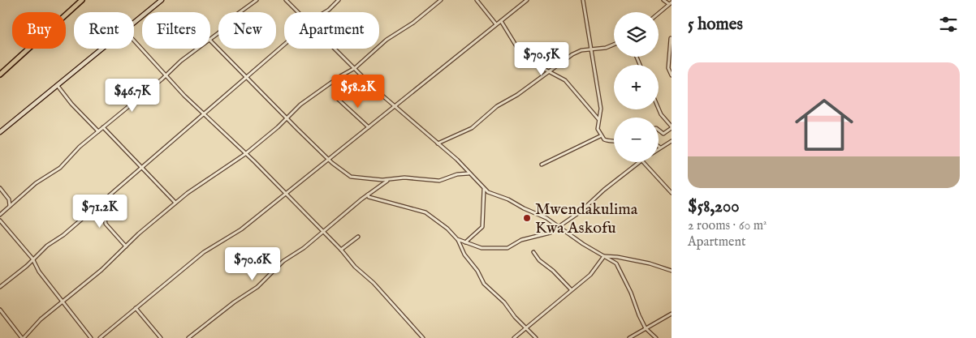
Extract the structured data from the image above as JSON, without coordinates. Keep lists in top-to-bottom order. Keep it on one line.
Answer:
{"places":["Mwendakulima Kwa Askofu"],"page":{"heading":"5 homes","map_buttons":["+","−"],"chip":["Buy","Rent","Filters","New","Apartment"],"price":["$70.5K","$58.2K","$46.7K","$71.2K","$70.6K"],"list":[{"name":"$58,200","note":"2 rooms · 60 m² · Apartment"}]}}
